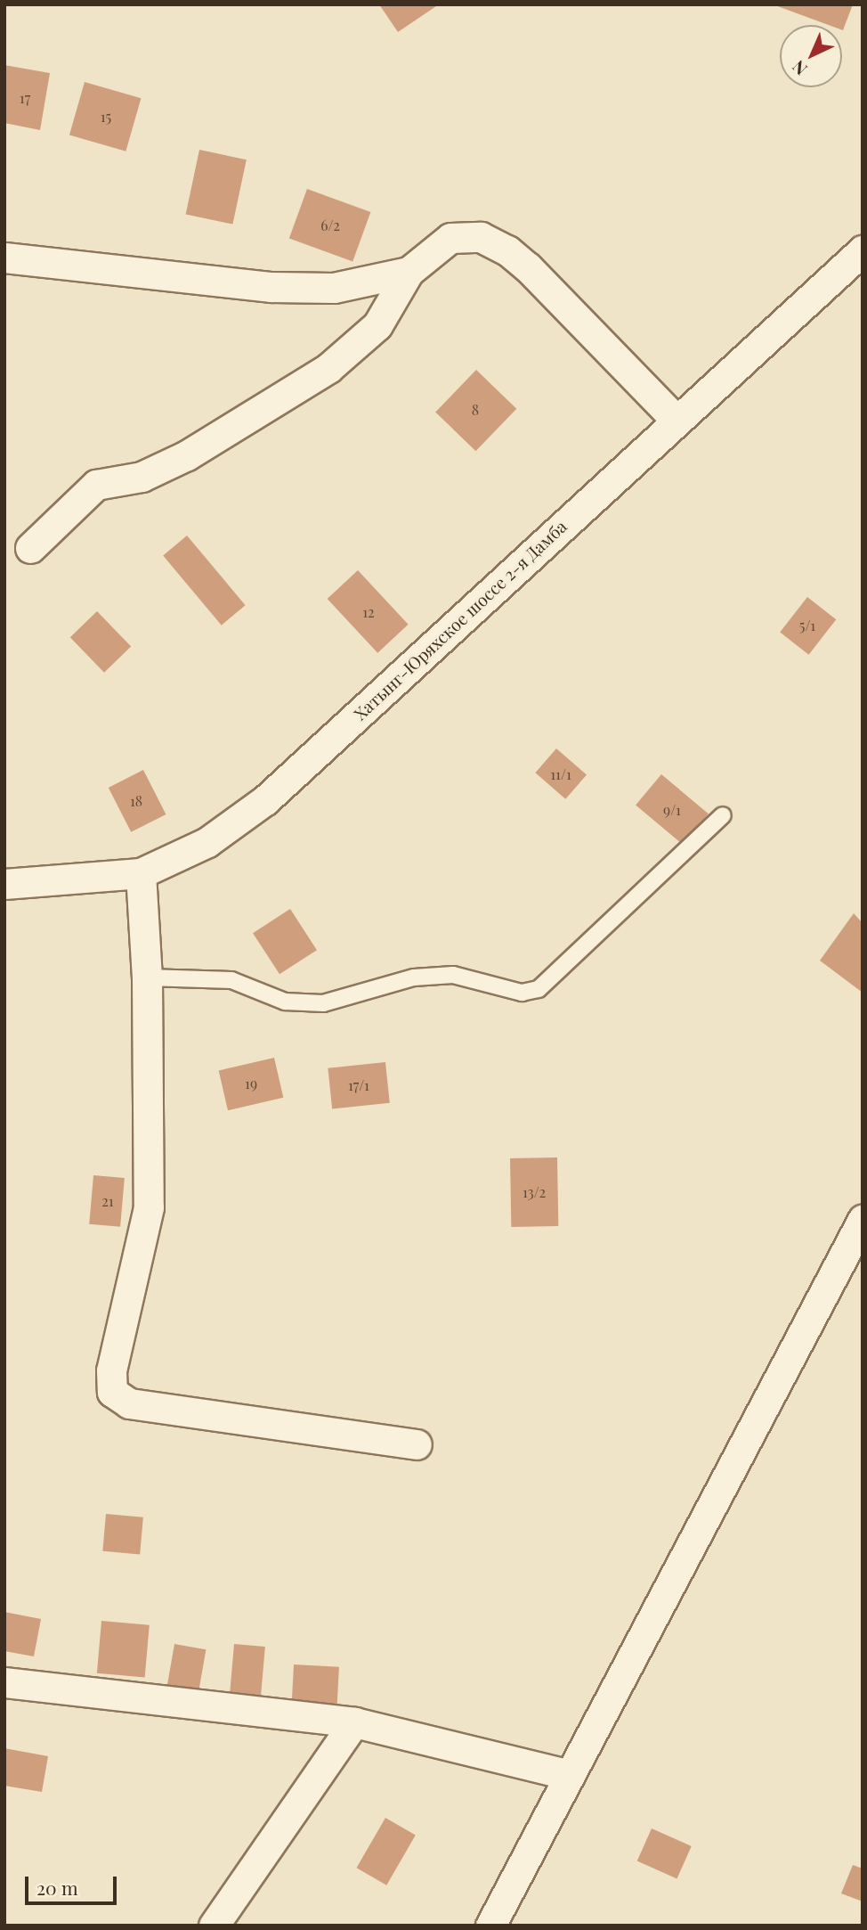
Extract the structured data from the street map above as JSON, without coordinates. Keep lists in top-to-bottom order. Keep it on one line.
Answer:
{"streets":{"street":["Хатынг-Юряхское шоссе 2-я Дамба"]},"house_numbers":["17","15","6/2","8","12","5/1","11/1","18","9/1","19","17/1","13/2","21"],"scale_bar":"20 m","north":"bottom left"}
